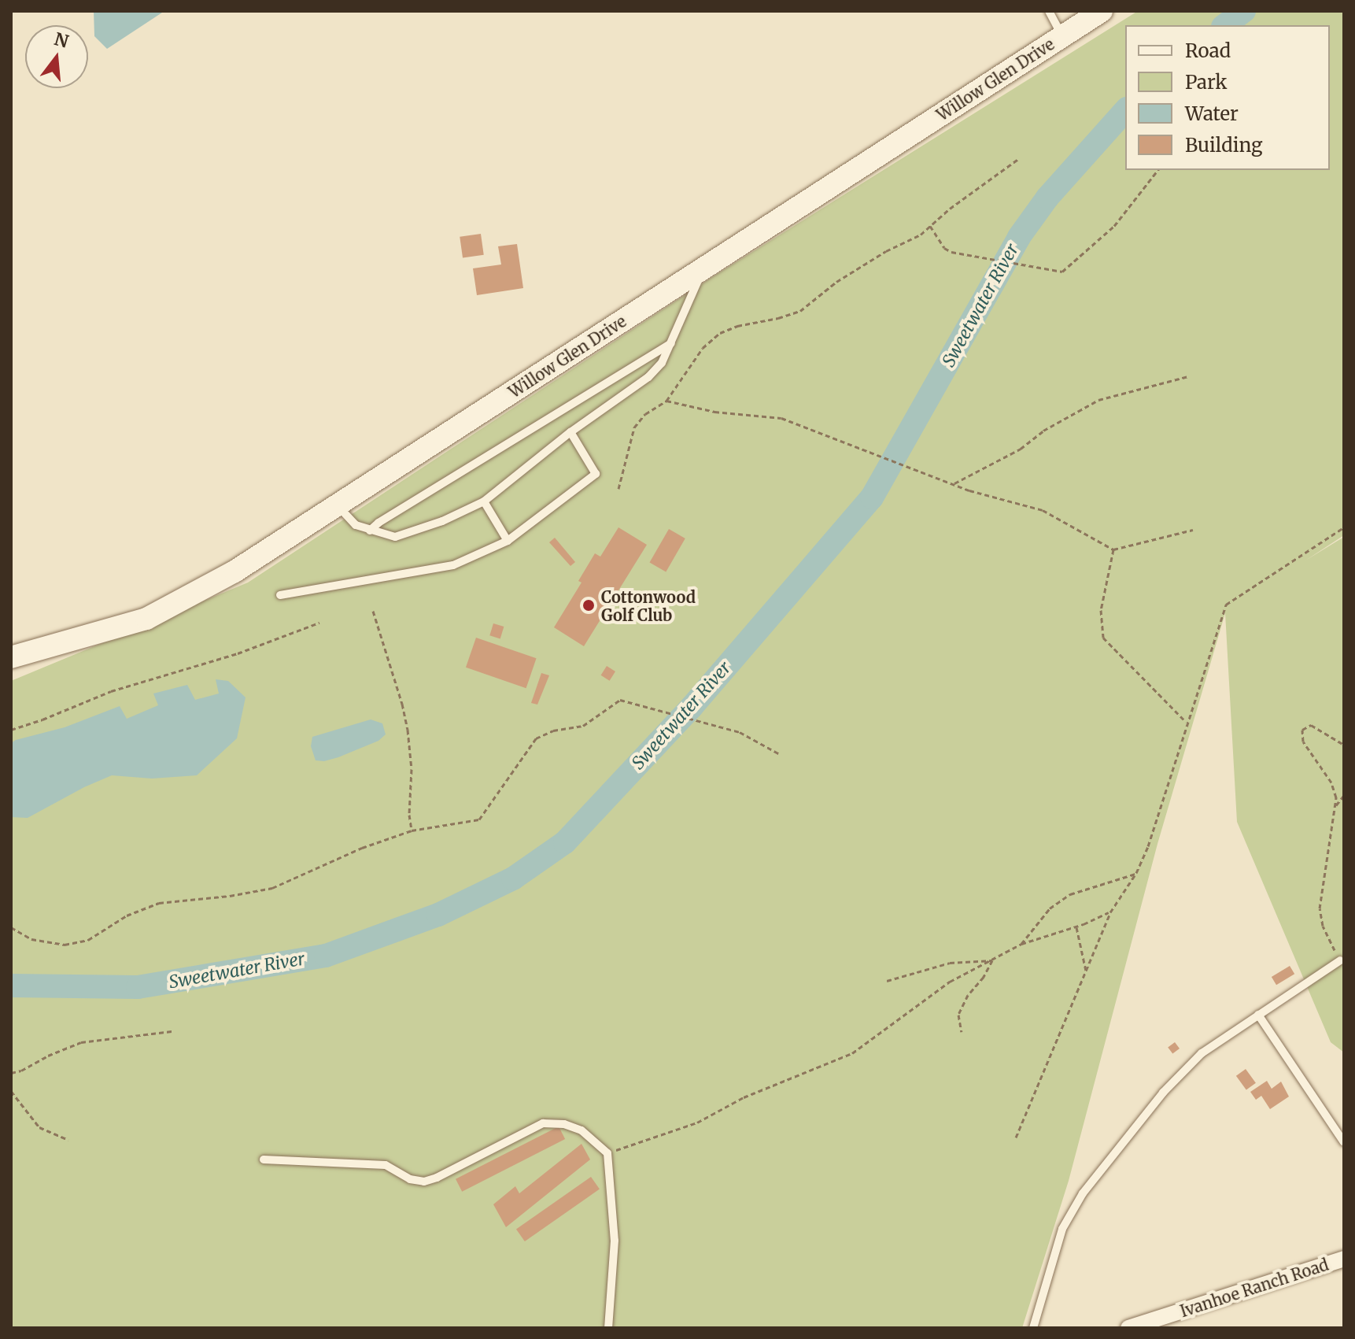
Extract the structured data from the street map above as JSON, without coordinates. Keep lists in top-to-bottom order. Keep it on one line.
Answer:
{"streets":{"main road":["Willow Glen Drive"],"street":["Ivanhoe Ranch Road"]},"water":["Sweetwater River"],"places":["Cottonwood Golf Club"],"legend":["Road","Park","Water","Building"],"north":"top"}
